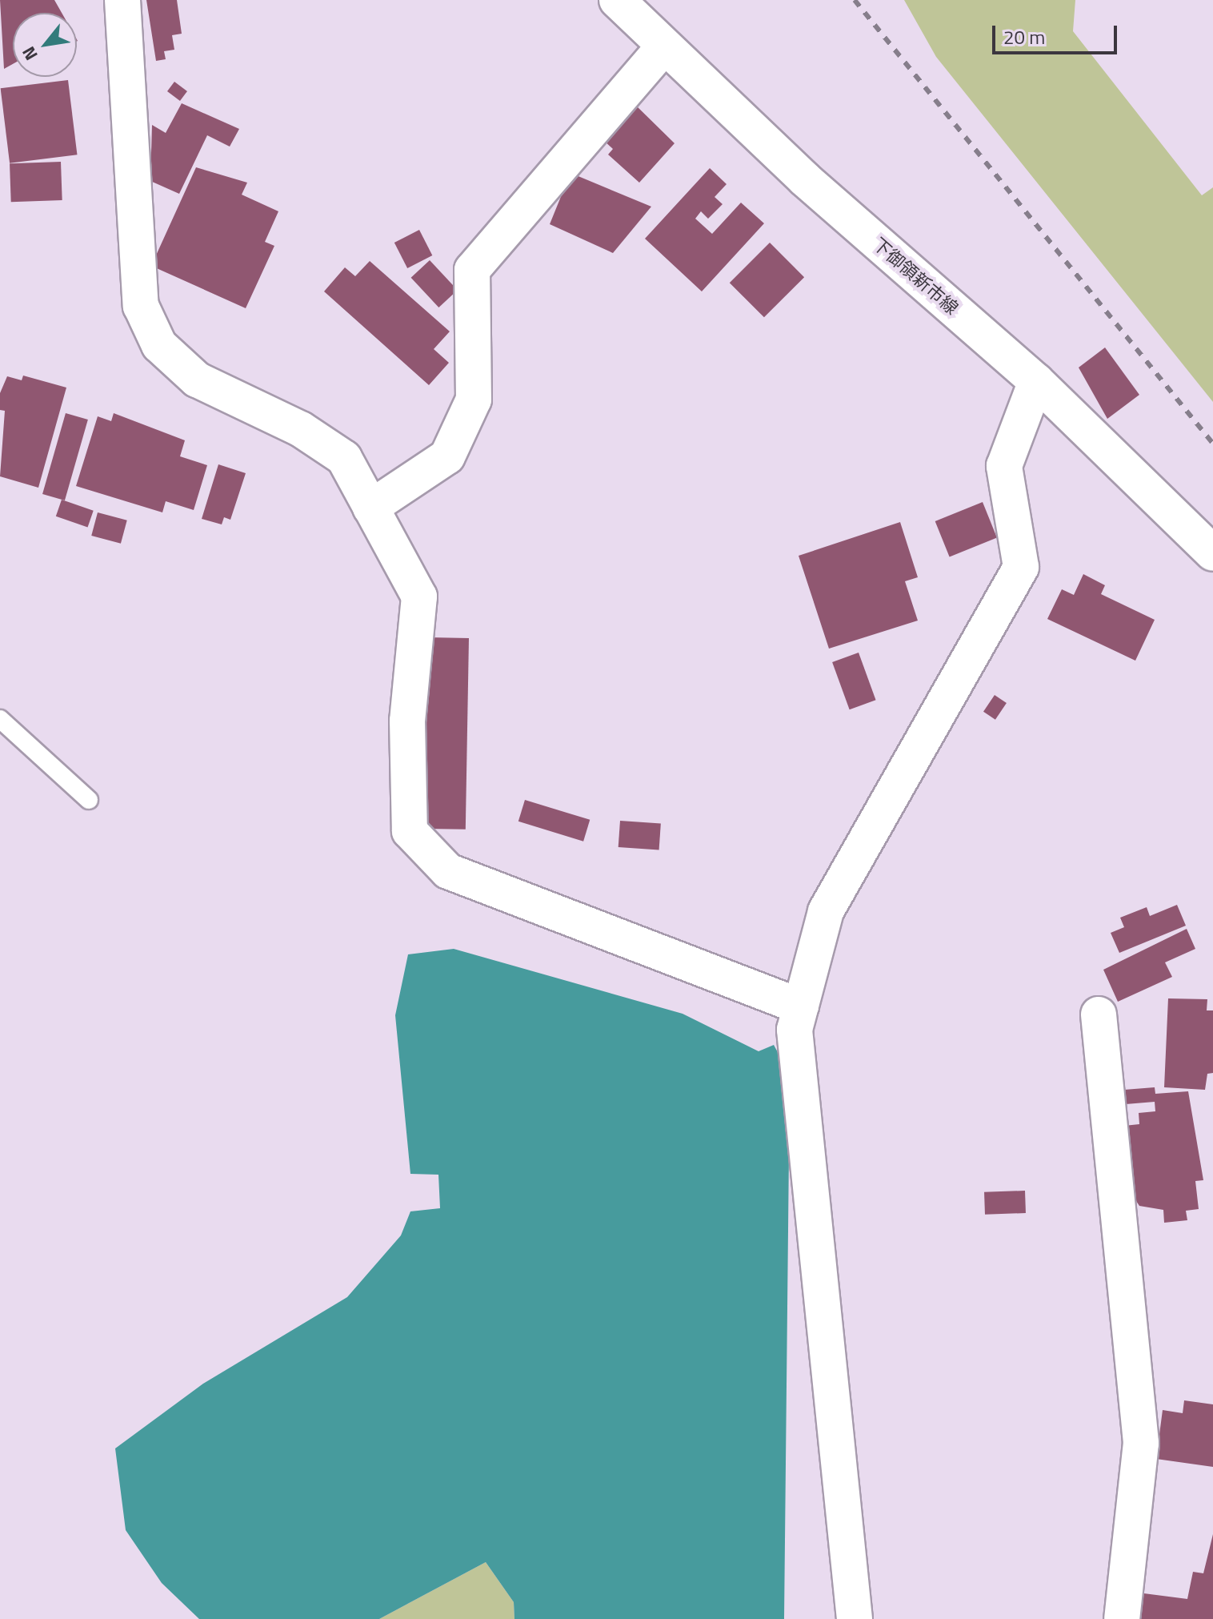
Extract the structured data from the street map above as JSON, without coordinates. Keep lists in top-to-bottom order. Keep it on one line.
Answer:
{"streets":{"street":["下御領新市線"]},"scale_bar":"20 m","north":"bottom left"}
